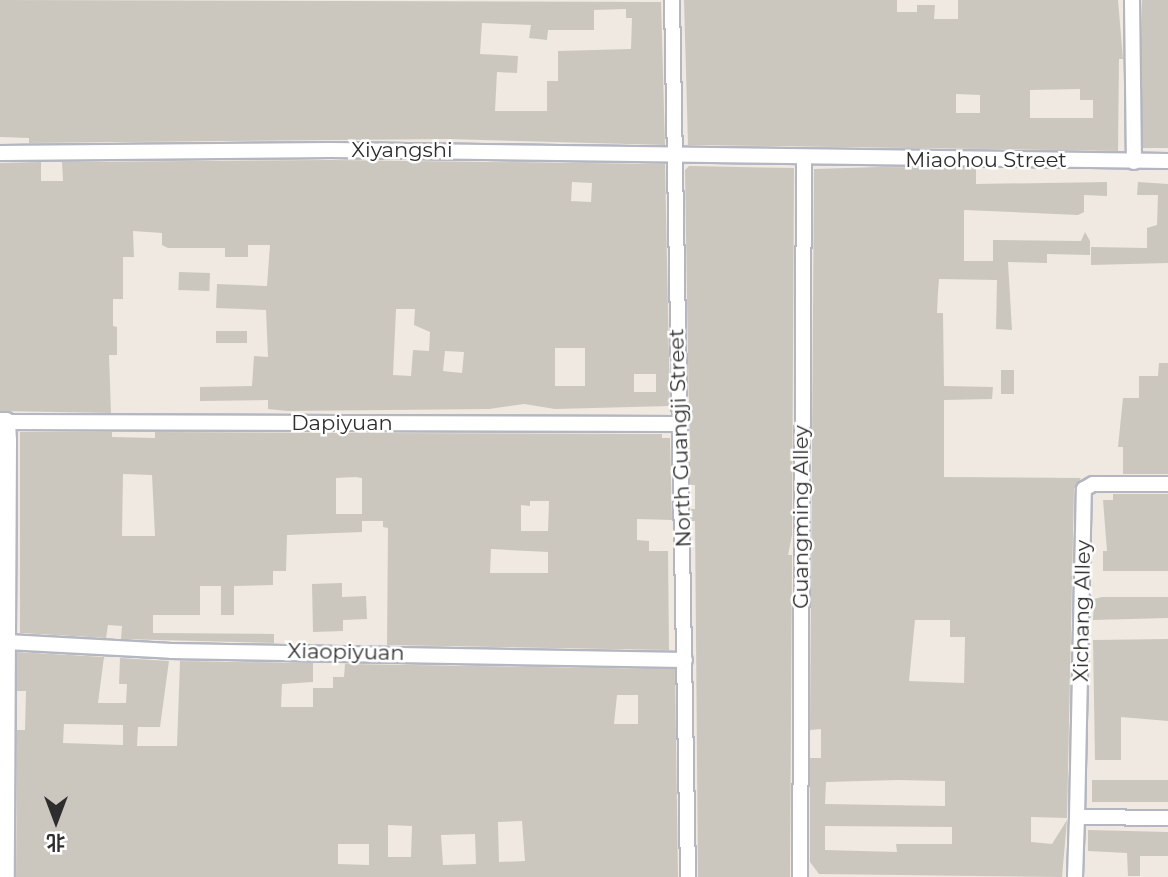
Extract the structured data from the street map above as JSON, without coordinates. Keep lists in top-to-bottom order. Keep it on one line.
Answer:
{"streets":{"street":["Xiyangshi","Miaohou Street","Dapiyuan","North Guangji Street","Guangming Alley","Xichang Alley","Xiaopiyuan"]},"crossings":[["Xiyangshi","Miaohou Street"],["Xiyangshi","North Guangji Street"],["Xiyangshi","Guangming Alley"],["Miaohou Street","Guangming Alley"],["Dapiyuan","North Guangji Street"],["North Guangji Street","Xiaopiyuan"]],"north":"bottom"}
